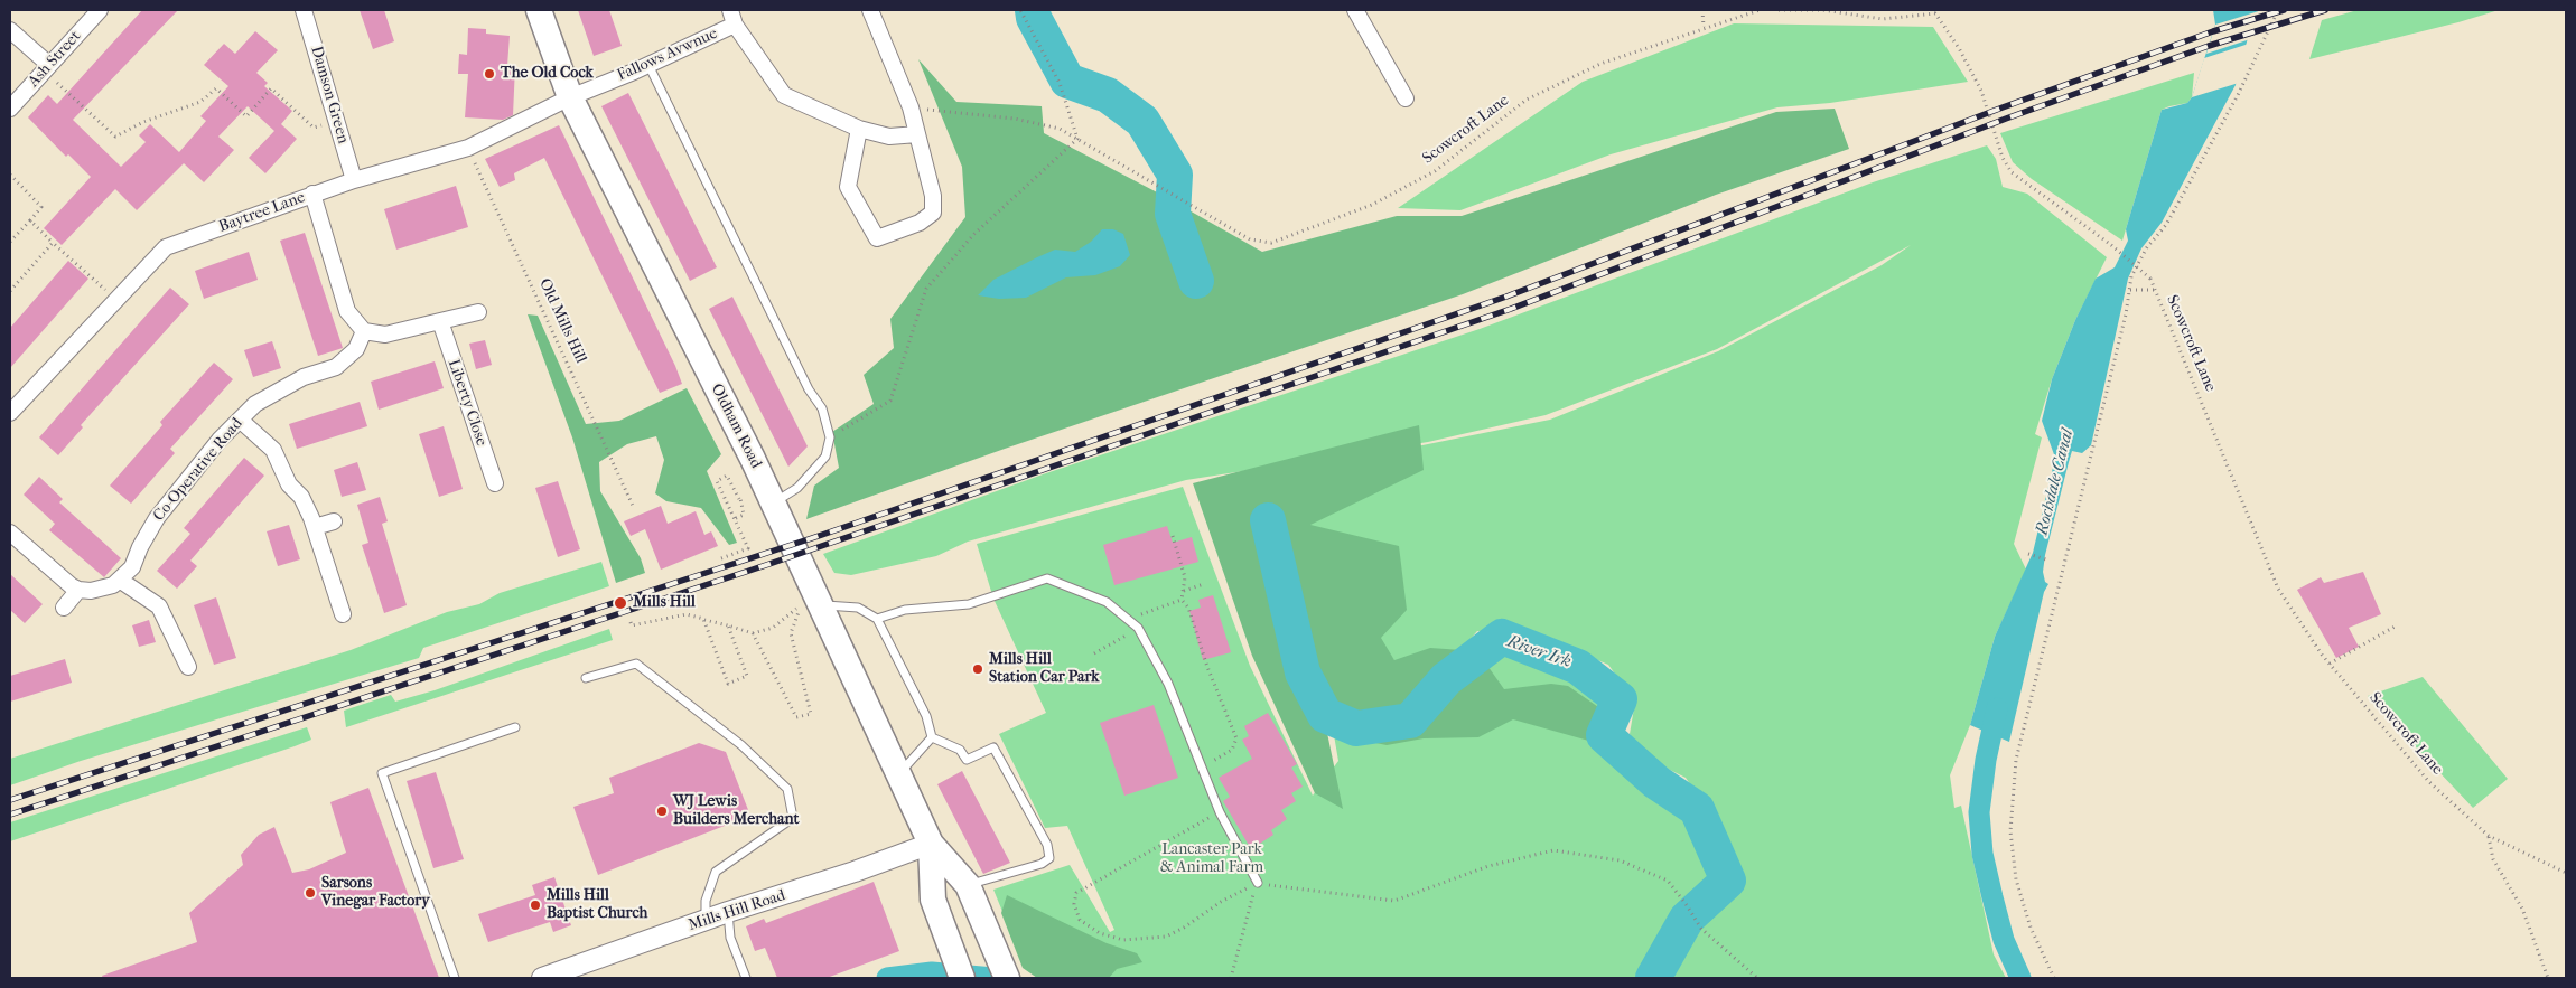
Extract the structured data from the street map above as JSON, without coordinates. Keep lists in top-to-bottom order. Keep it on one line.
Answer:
{"streets":{"main road":["Oldham Road"],"street":["Fallows Avwnue","Ash Street","Damson Green","Baytree Lane","Liberty Close","Co-Operative Road","Mills Hill Road"],"path":["Scowcroft Lane","Old Mills Hill"]},"crossings":[["Fallows Avwnue","Baytree Lane"],["Fallows Avwnue","Oldham Road"],["Damson Green","Baytree Lane"],["Baytree Lane","Old Mills Hill"],["Baytree Lane","Oldham Road"],["Oldham Road","Mills Hill Road"]],"water":["Rochdale Canal","River Irk"],"parks":["Lancaster Park & Animal Farm"],"places":["The Old Cock","Mills Hill","Mills Hill Station Car Park","WJ Lewis Builders Merchant","Sarsons Vinegar Factory","Mills Hill Baptist Church"]}
